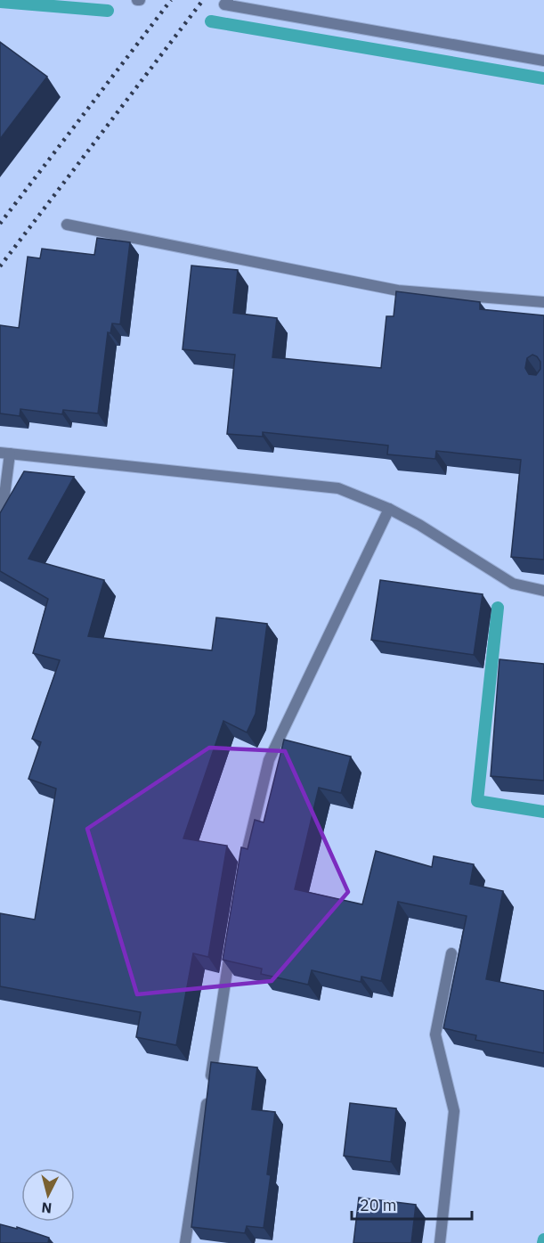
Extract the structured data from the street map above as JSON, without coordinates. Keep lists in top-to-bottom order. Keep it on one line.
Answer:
{"scale_bar":"20 m","north":"bottom"}
